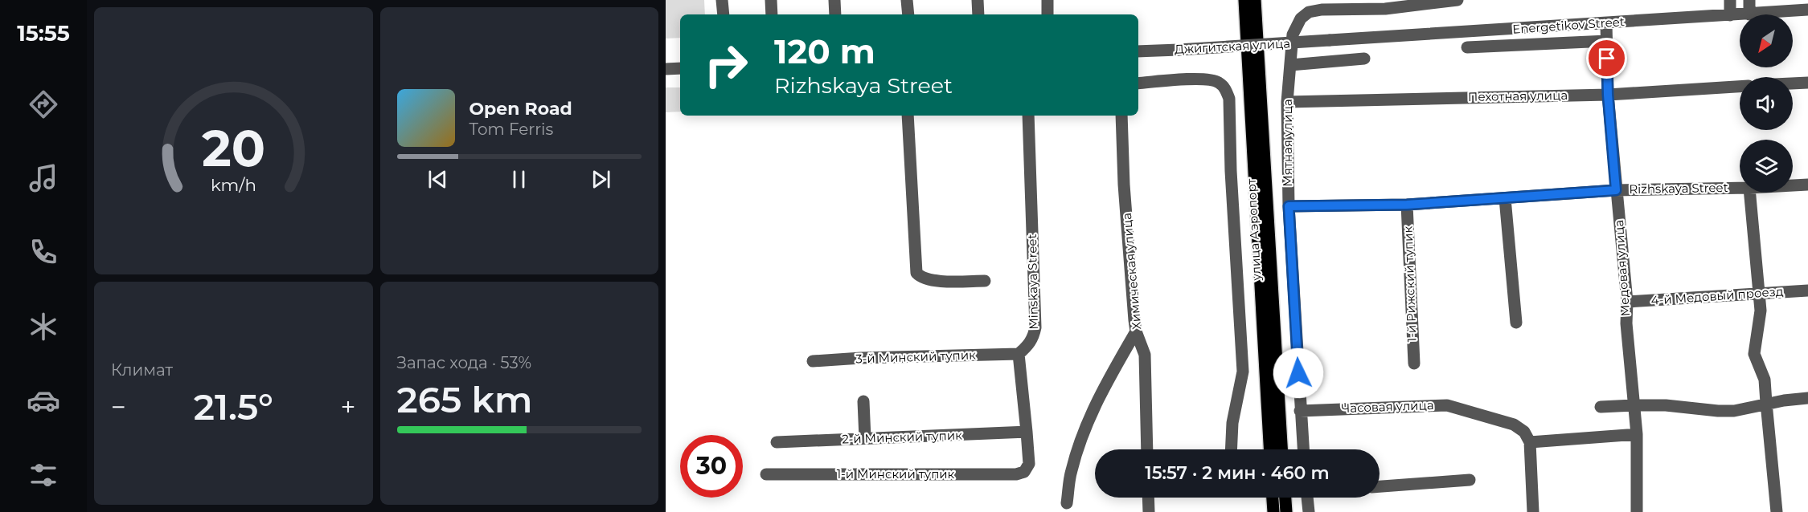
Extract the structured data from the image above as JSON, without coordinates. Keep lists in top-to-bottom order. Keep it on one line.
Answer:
{"streets":{"main road":["улица Аэропорт"],"street":["Energetikov Street","Джигитская улица","Пехотная улица","Мятная улица","Rizhskaya Street","Медовая улица","Химическая улица","Minskaya Street","1-й Рижский тупик","4-й Медовый проезд","3-й Минский тупик","Часовая улица","2-й Минский тупик","1-й Минский тупик"]},"crossings":[["Energetikov Street","Джигитская улица"],["Energetikov Street","Медовая улица"],["Пехотная улица","Мятная улица"],["Пехотная улица","Медовая улица"],["Мятная улица","Rizhskaya Street"],["Мятная улица","Часовая улица"],["Rizhskaya Street","Медовая улица"],["Rizhskaya Street","1-й Рижский тупик"],["Медовая улица","4-й Медовый проезд"],["Minskaya Street","3-й Минский тупик"],["2-й Минский тупик","1-й Минский тупик"]],"north":"bottom left","page":{"tabs":"15:55","turn":["120 m","Rizhskaya Street"],"song":["Open Road","Tom Ferris"],"tile":["Климат",["Запас хода · 53%","265 km"]],"heat":["−","21.5°","+"],"limit":"30","trip":"15:57 · 2 мин · 460 m","gauge":["20","km/h"]}}
